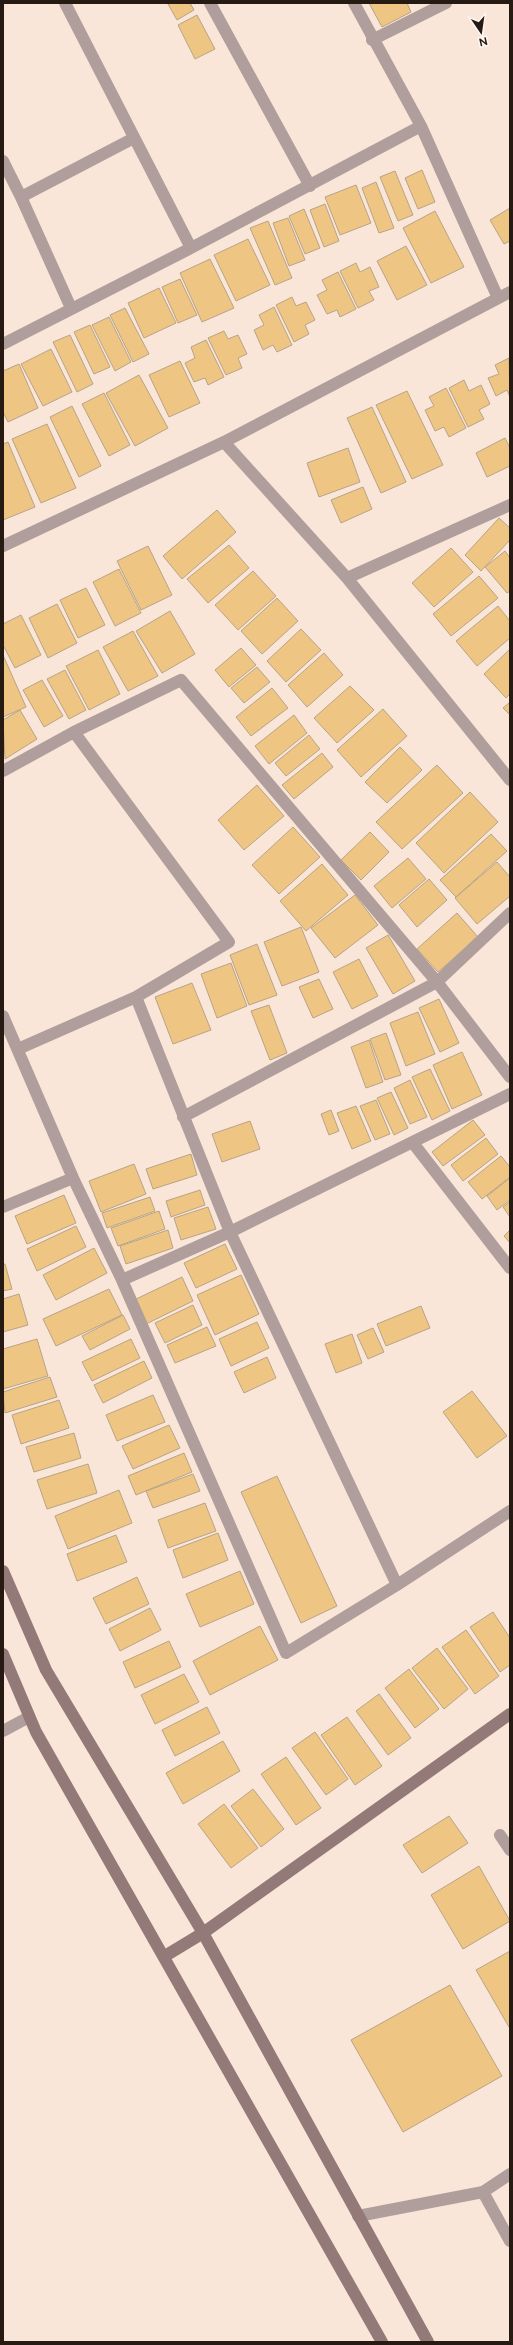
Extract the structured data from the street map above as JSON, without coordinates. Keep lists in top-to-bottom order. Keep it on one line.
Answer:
{"north":"bottom"}
